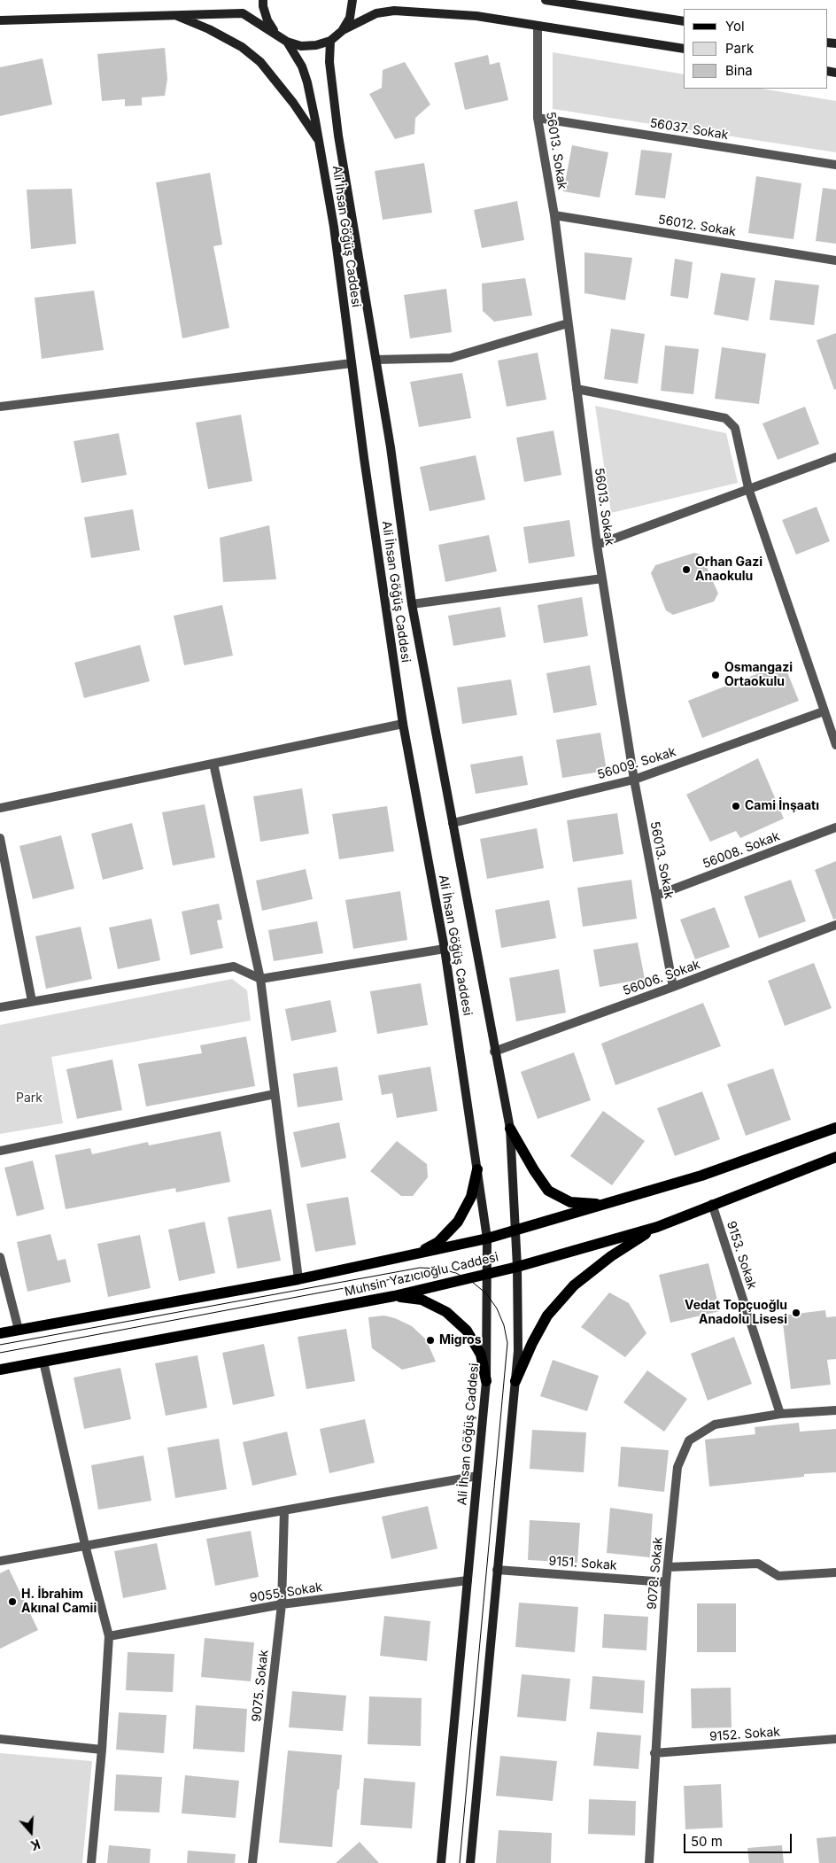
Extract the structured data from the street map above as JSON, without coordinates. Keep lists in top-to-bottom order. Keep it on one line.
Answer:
{"streets":{"main road":["Ali İhsan Göğüş Caddesi","Muhsin Yazıcıoğlu Caddesi"],"street":["56037. Sokak","56013. Sokak","56012. Sokak","56009. Sokak","56008. Sokak","56006. Sokak","9153. Sokak","9151. Sokak","9078. Sokak","9055. Sokak","9075. Sokak","9152. Sokak"]},"crossings":[["56037. Sokak","56013. Sokak"],["56013. Sokak","56012. Sokak"],["56013. Sokak","56009. Sokak"],["56013. Sokak","56008. Sokak"],["56013. Sokak","56006. Sokak"],["Ali İhsan Göğüş Caddesi","56009. Sokak"],["Ali İhsan Göğüş Caddesi","56006. Sokak"],["Ali İhsan Göğüş Caddesi","Muhsin Yazıcıoğlu Caddesi"],["Ali İhsan Göğüş Caddesi","9151. Sokak"],["Ali İhsan Göğüş Caddesi","9055. Sokak"],["9153. Sokak","Muhsin Yazıcıoğlu Caddesi"],["9153. Sokak","9078. Sokak"],["9151. Sokak","9078. Sokak"],["9078. Sokak","9152. Sokak"],["9055. Sokak","9075. Sokak"]],"parks":["Park"],"places":["Orhan Gazi Anaokulu","Osmangazi Ortaokulu","Cami İnşaatı","Vedat Topçuoğlu Anadolu Lisesi","Migros","H. İbrahim Akınal Camii"],"legend":["Yol","Park","Bina"],"scale_bar":"50 m","north":"bottom"}
